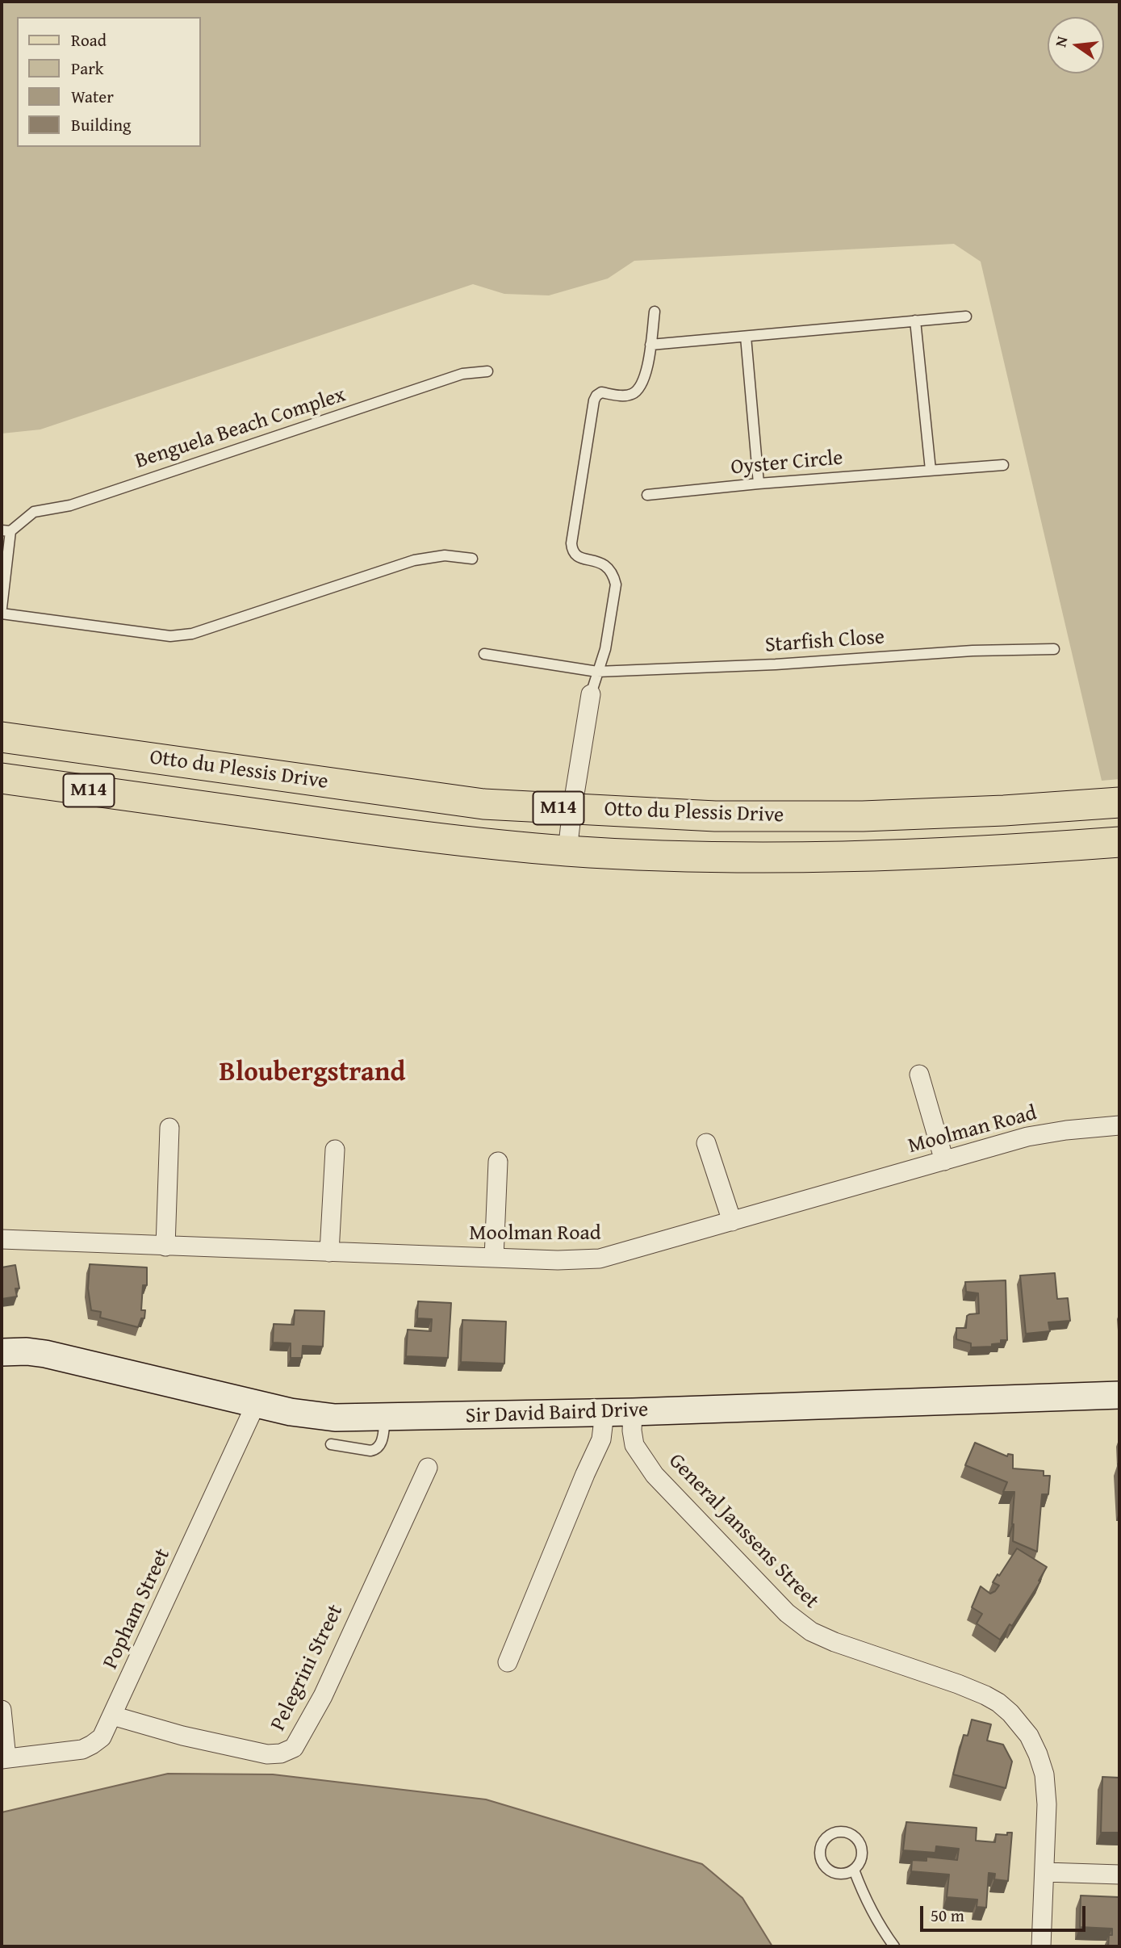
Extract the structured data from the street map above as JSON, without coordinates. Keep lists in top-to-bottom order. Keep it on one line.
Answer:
{"streets":{"main road":["Otto du Plessis Drive","M14"],"street":["Moolman Road","Sir David Baird Drive","General Janssens Street","Popham Street","Pelegrini Street"],"lane":["Benguela Beach Complex","Oyster Circle","Starfish Close"]},"crossings":[["Sir David Baird Drive","General Janssens Street"],["Sir David Baird Drive","Popham Street"],["Popham Street","Pelegrini Street"]],"districts":["Bloubergstrand"],"legend":["Road","Park","Water","Building"],"scale_bar":"50 m","north":"left"}
